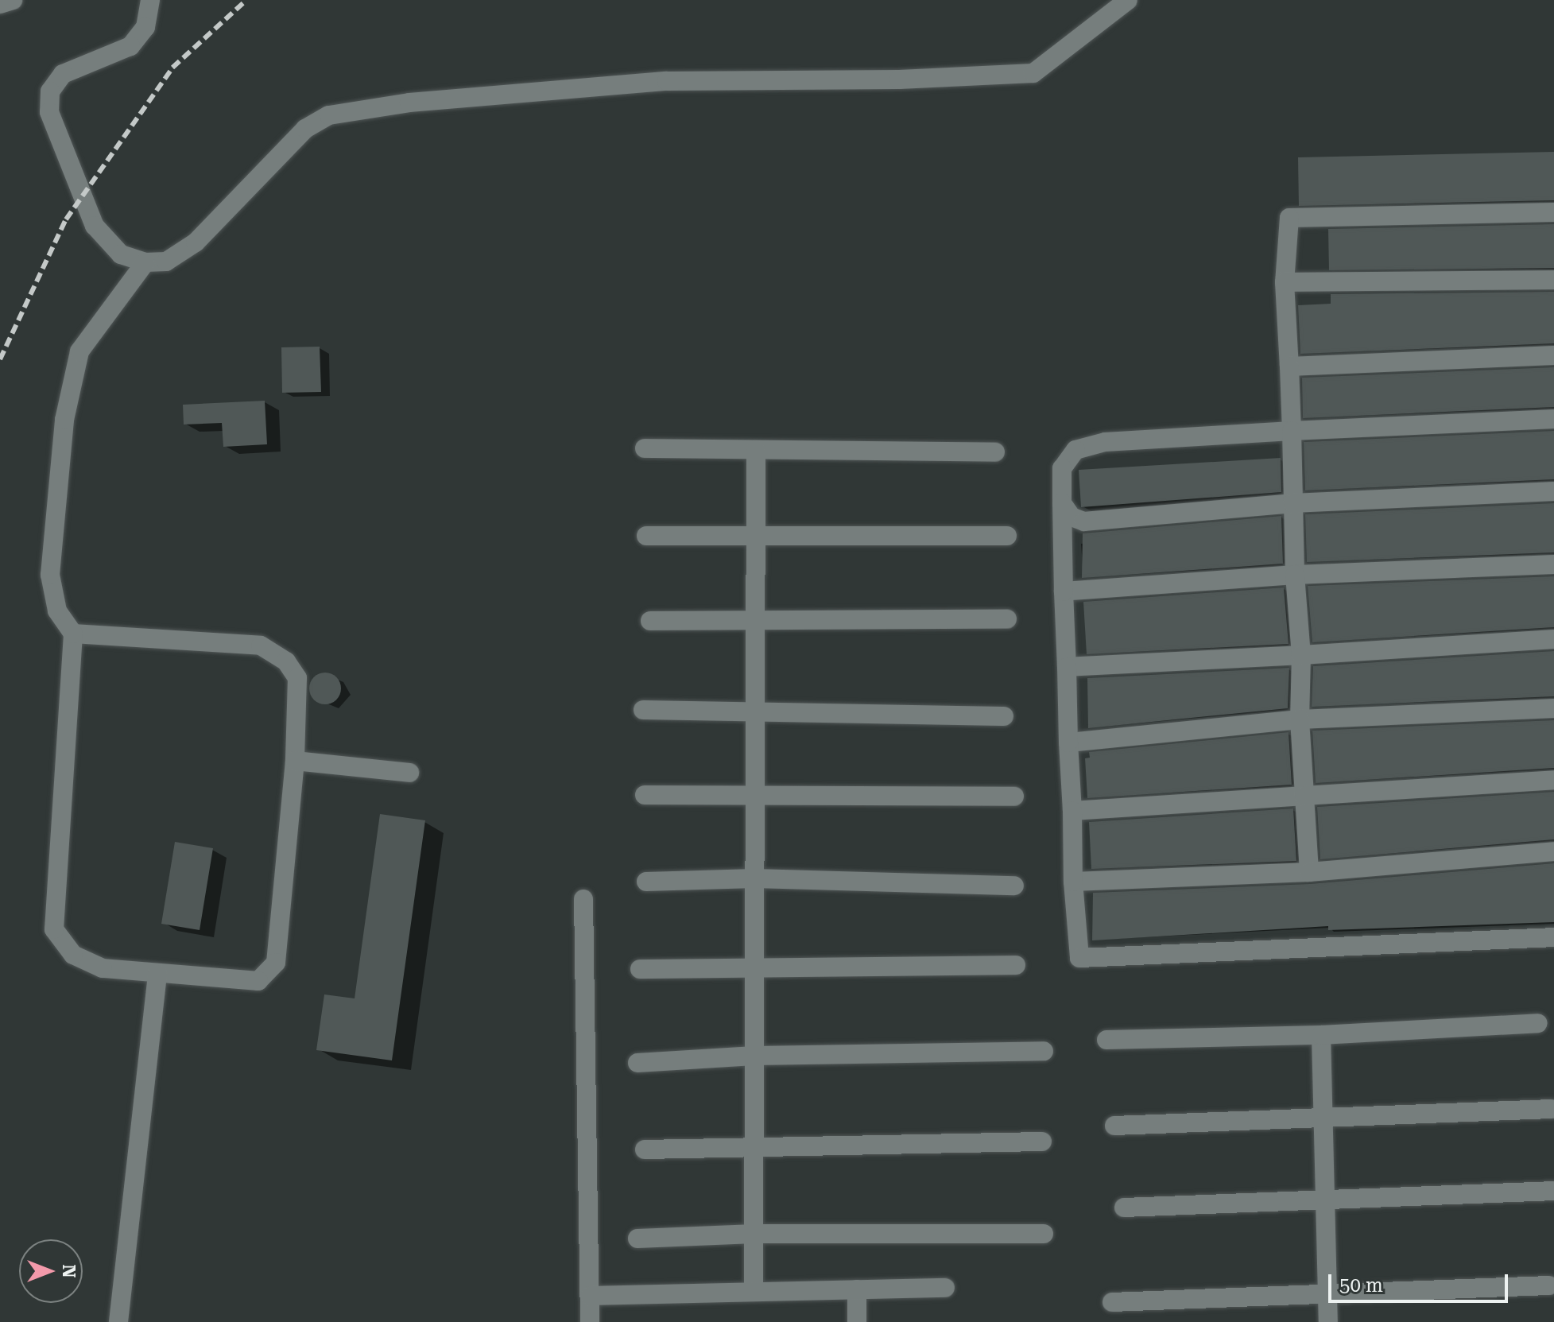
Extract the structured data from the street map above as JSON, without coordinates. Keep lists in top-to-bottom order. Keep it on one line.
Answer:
{"scale_bar":"50 m","north":"right"}
